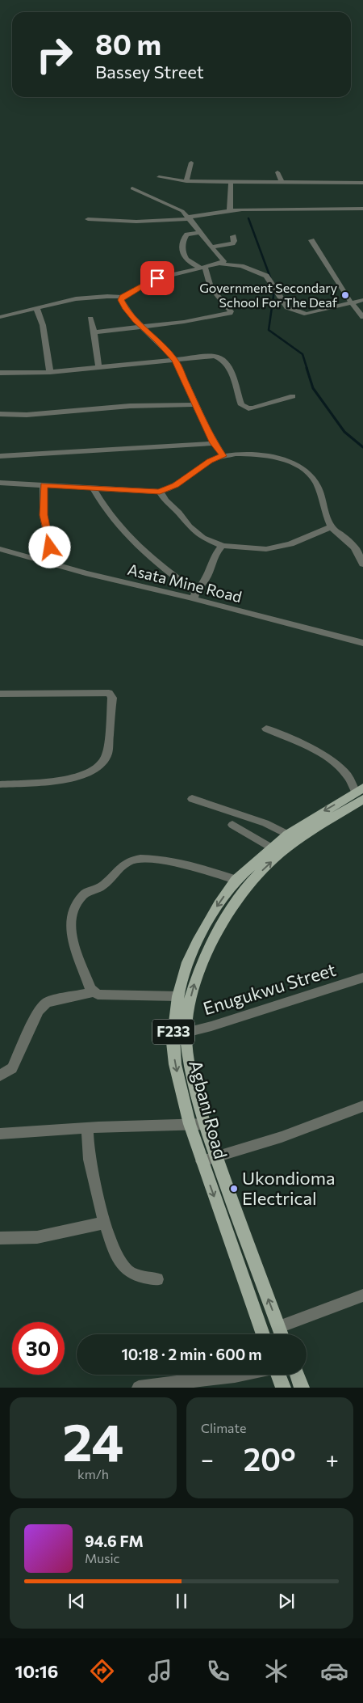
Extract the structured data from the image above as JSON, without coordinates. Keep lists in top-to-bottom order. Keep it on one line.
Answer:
{"streets":{"main road":["F233","Agbani Road"],"street":["Asata Mine Road","Enugukwu Street"]},"crossings":[["Enugukwu Street","Agbani Road"]],"places":["Government Secondary School For The Deaf","Ukondioma Electrical"],"page":{"turn":["80 m","Bassey Street"],"limit":"30","trip":"10:18 · 2 min · 600 m","tile":[["24","km/h"],"Climate"],"heat":["−","20°","+"],"song":["94.6 FM","Music"],"tabs":"10:16"}}
